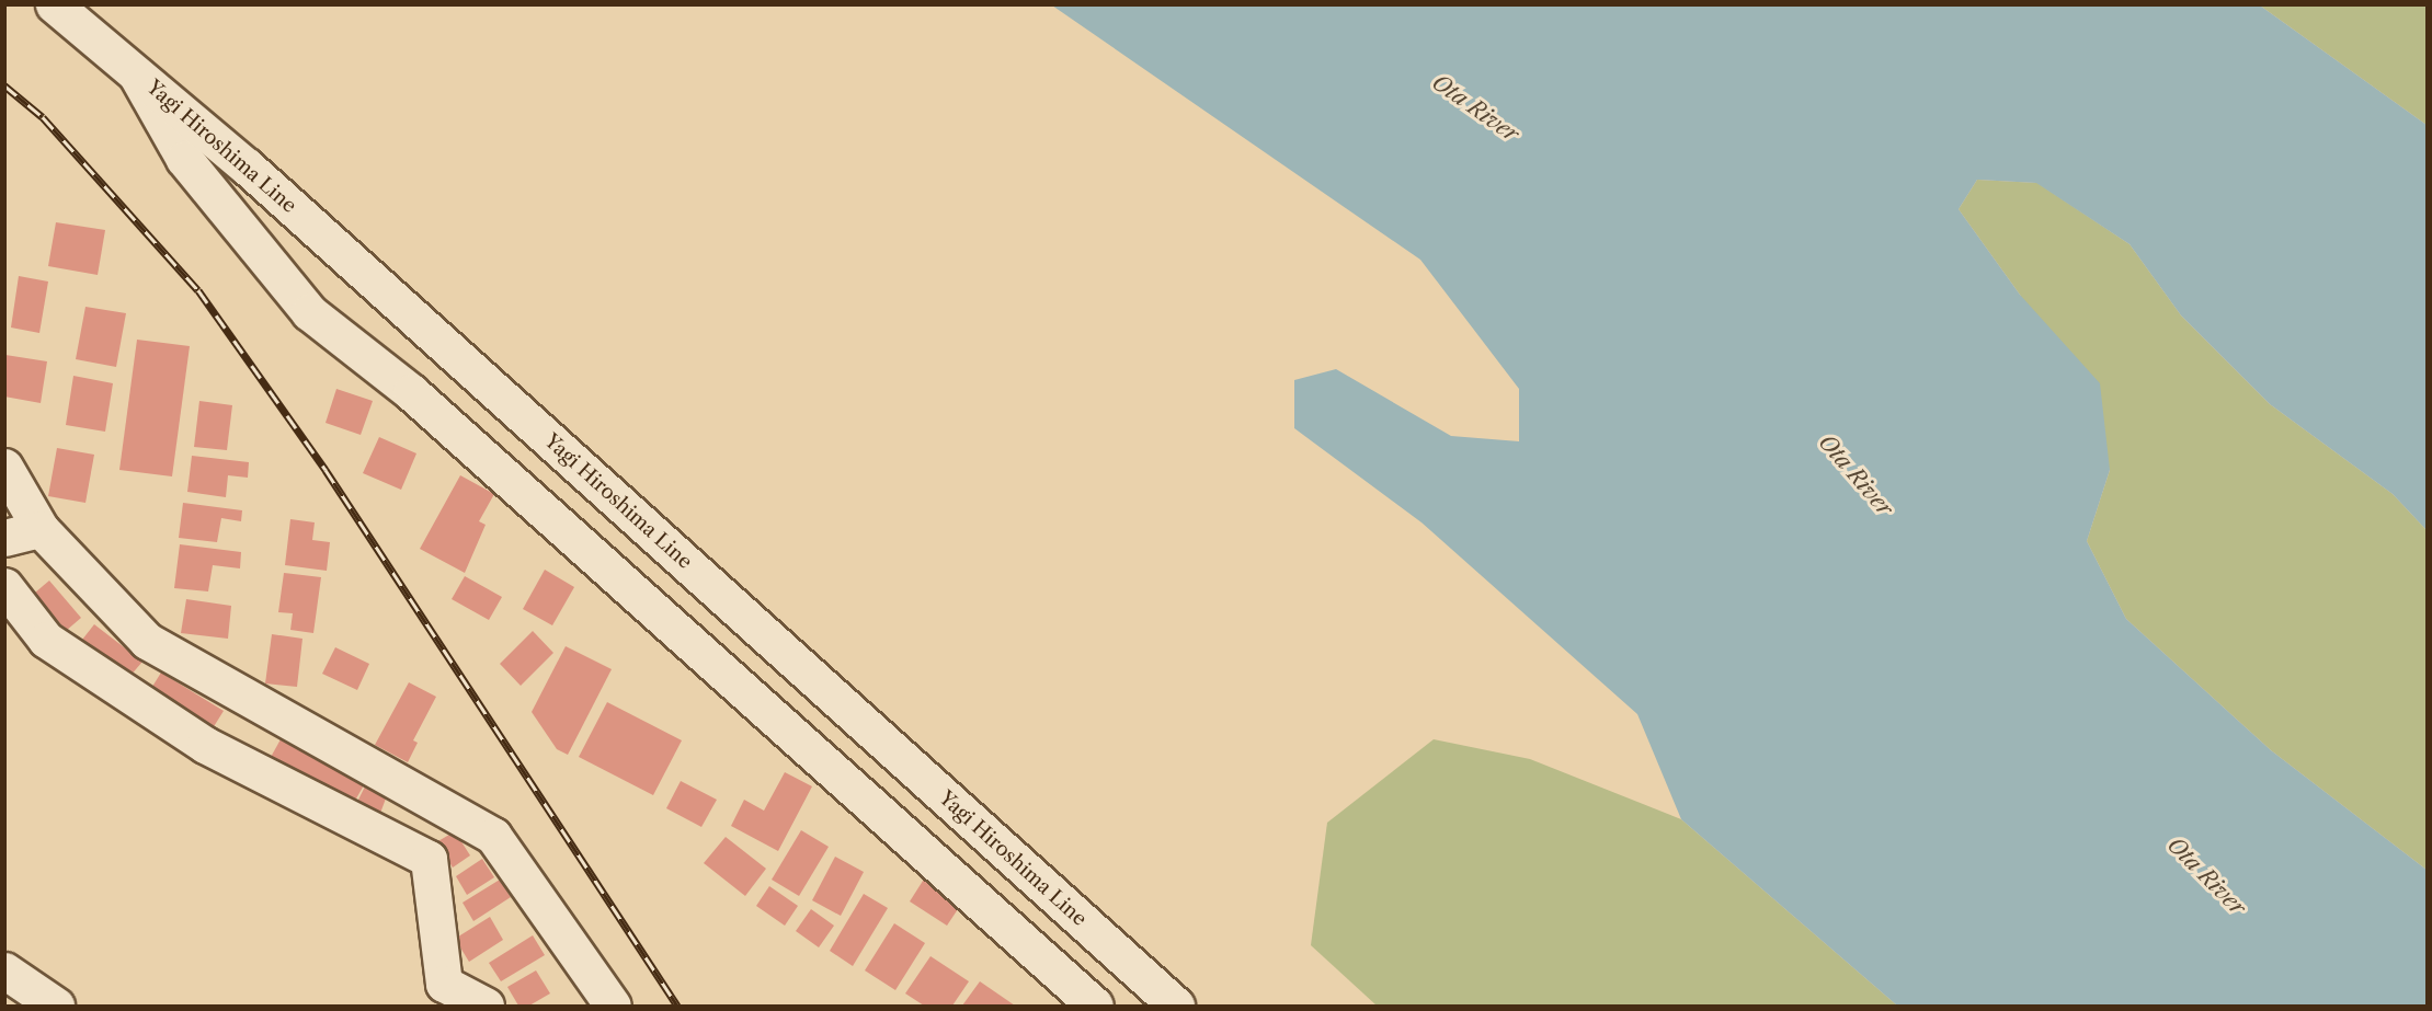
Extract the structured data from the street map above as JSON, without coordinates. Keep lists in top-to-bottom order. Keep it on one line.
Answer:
{"streets":{"street":["Yagi Hiroshima Line"]},"water":["Ota River"]}
